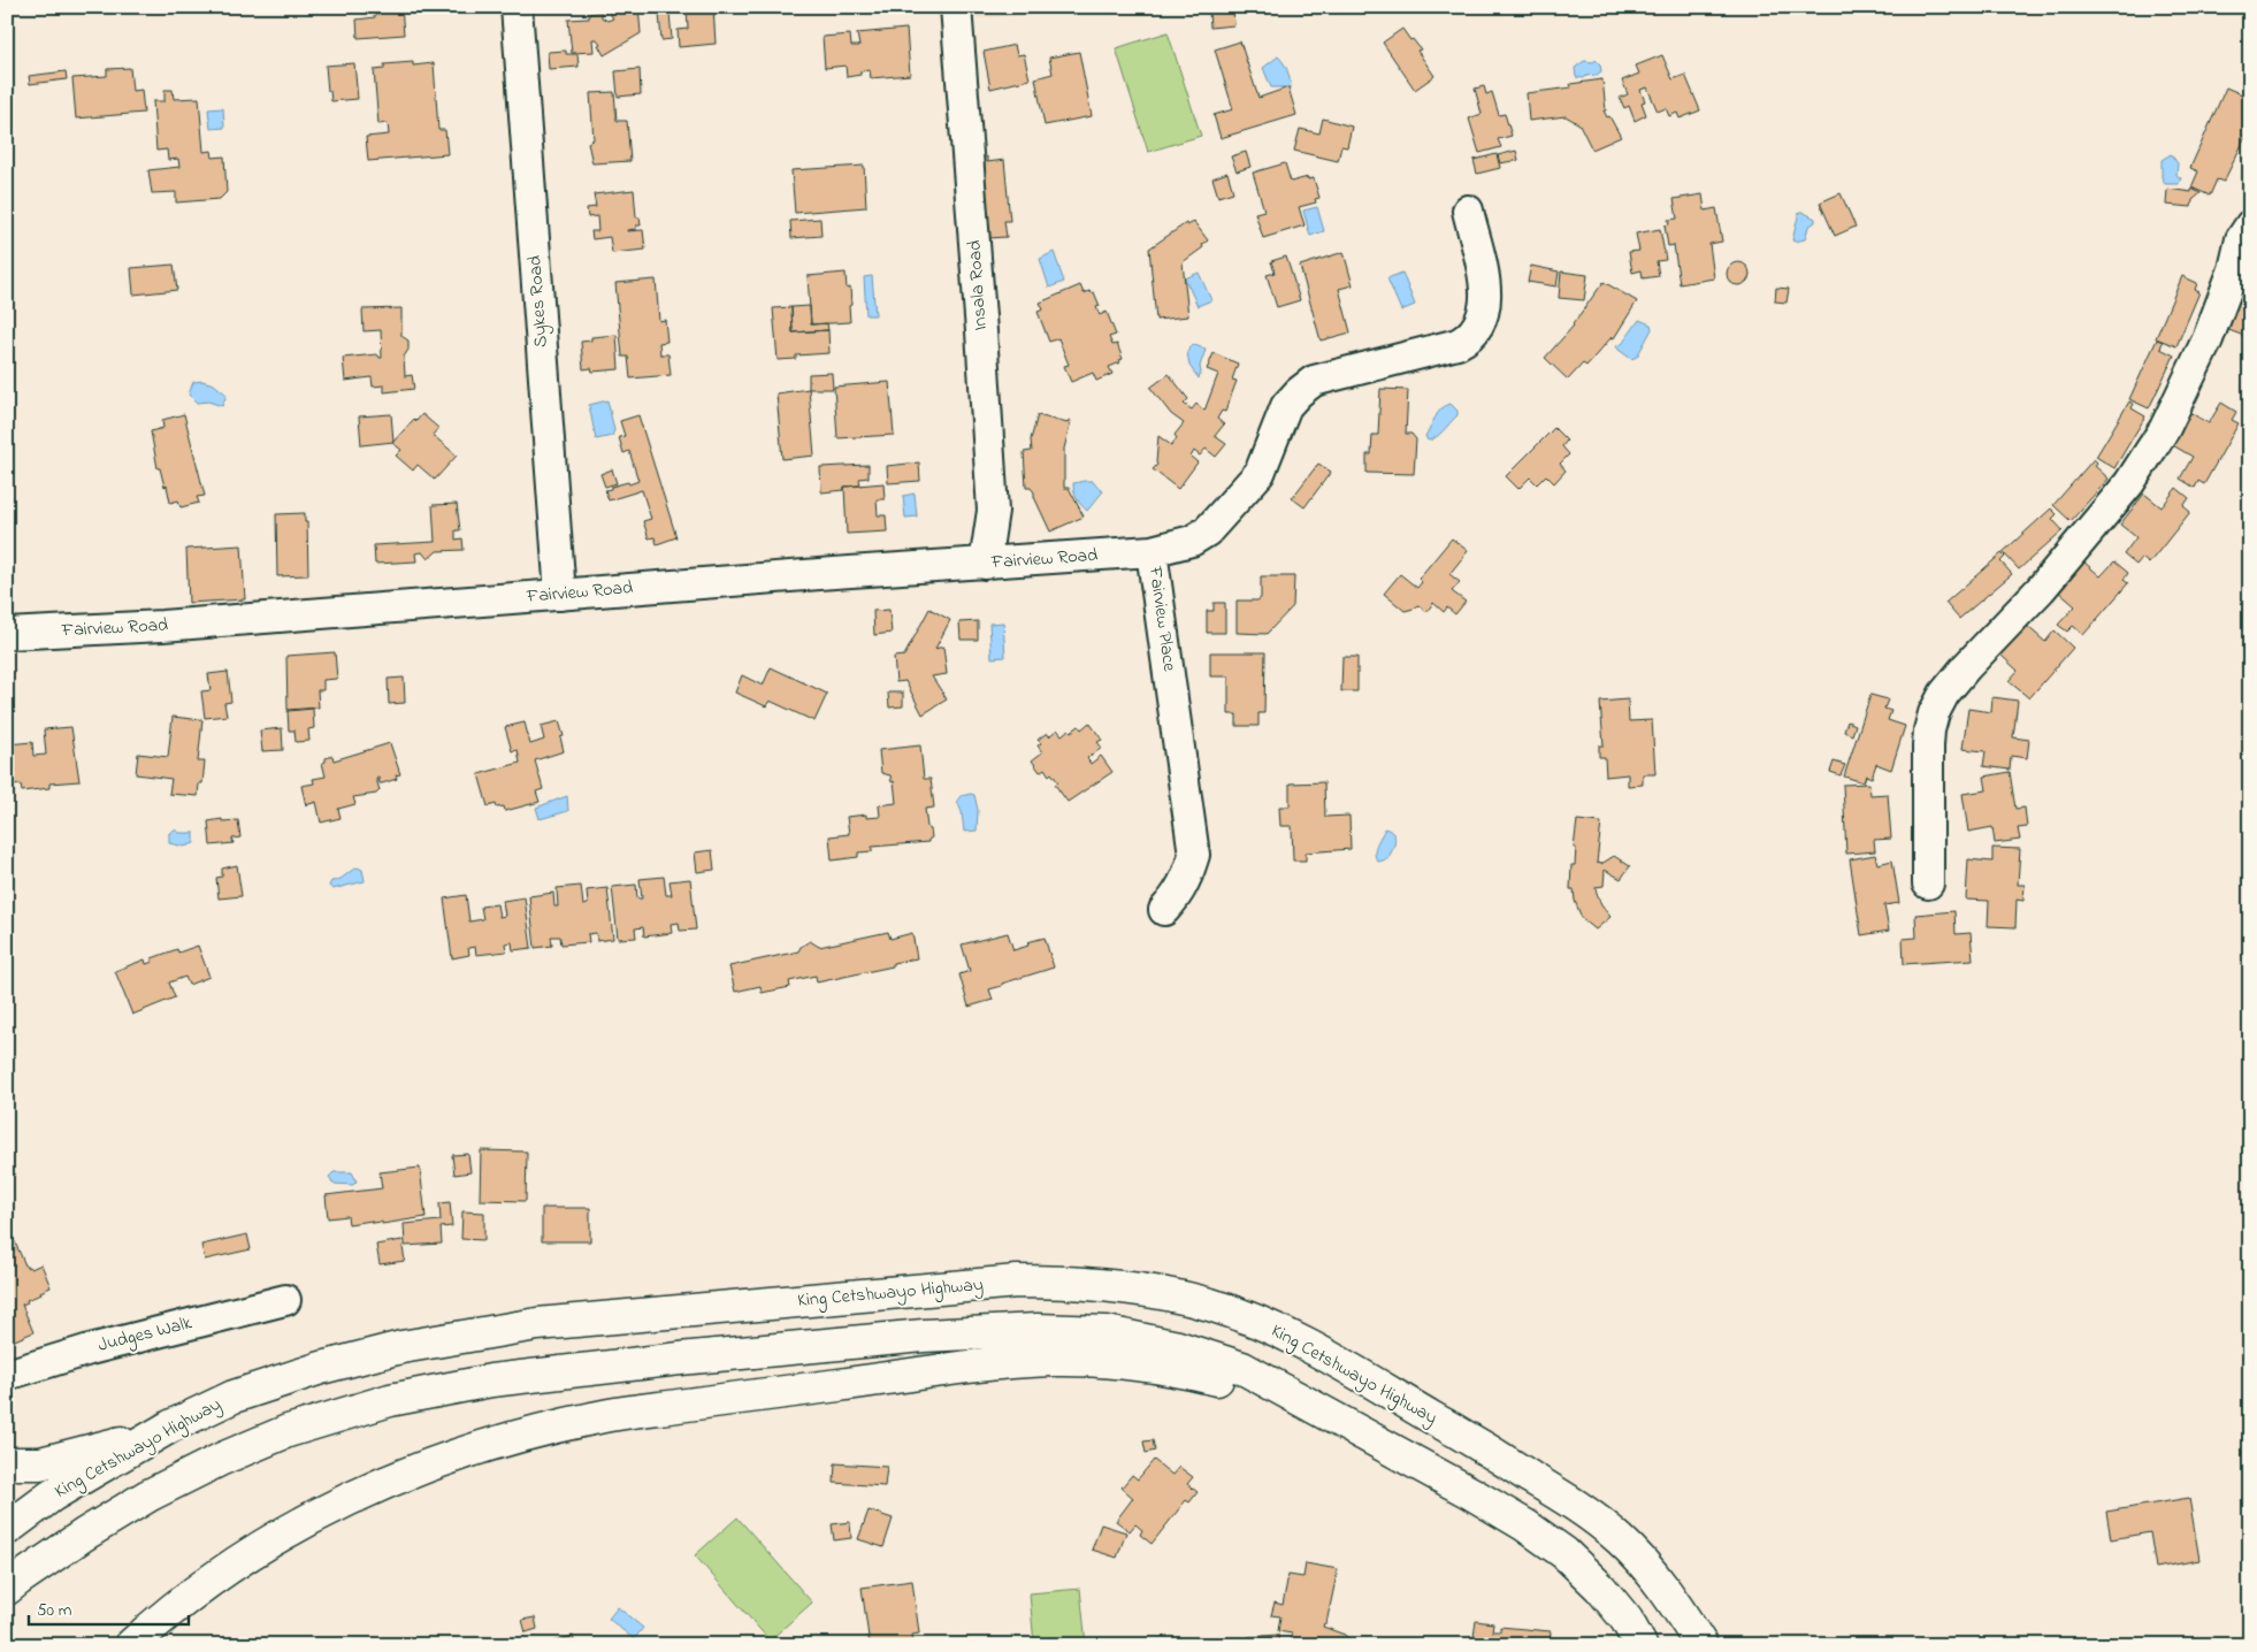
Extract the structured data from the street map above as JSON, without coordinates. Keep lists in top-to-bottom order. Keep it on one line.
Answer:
{"streets":{"highway":["King Cetshwayo Highway"],"street":["Insala Road","Sykes Road","Fairview Road","Fairview Place","Judges Walk"]},"crossings":[["Insala Road","Fairview Road"],["Sykes Road","Fairview Road"],["Fairview Road","Fairview Place"]],"scale_bar":"50 m"}
